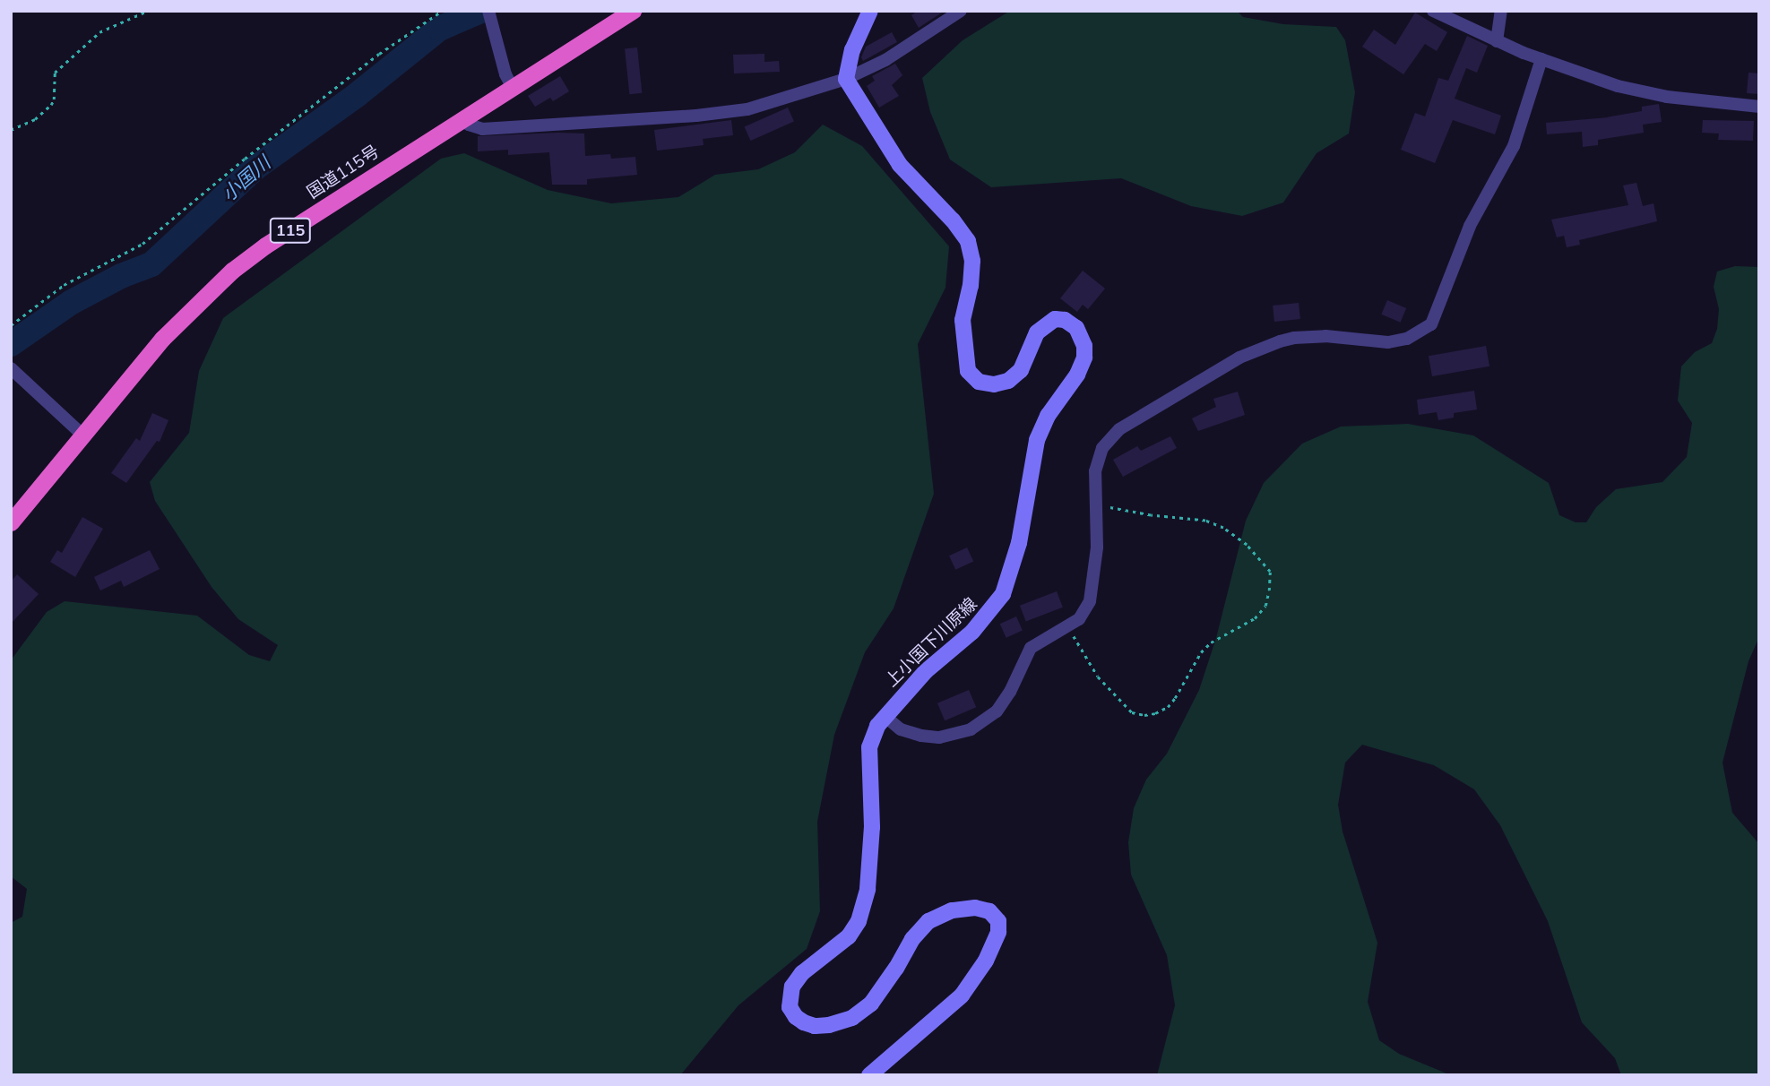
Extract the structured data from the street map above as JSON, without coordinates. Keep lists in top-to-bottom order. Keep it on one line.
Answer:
{"streets":{"highway":["国道115号","115"],"main road":["上小国下川原線"]},"water":["小国川"]}
